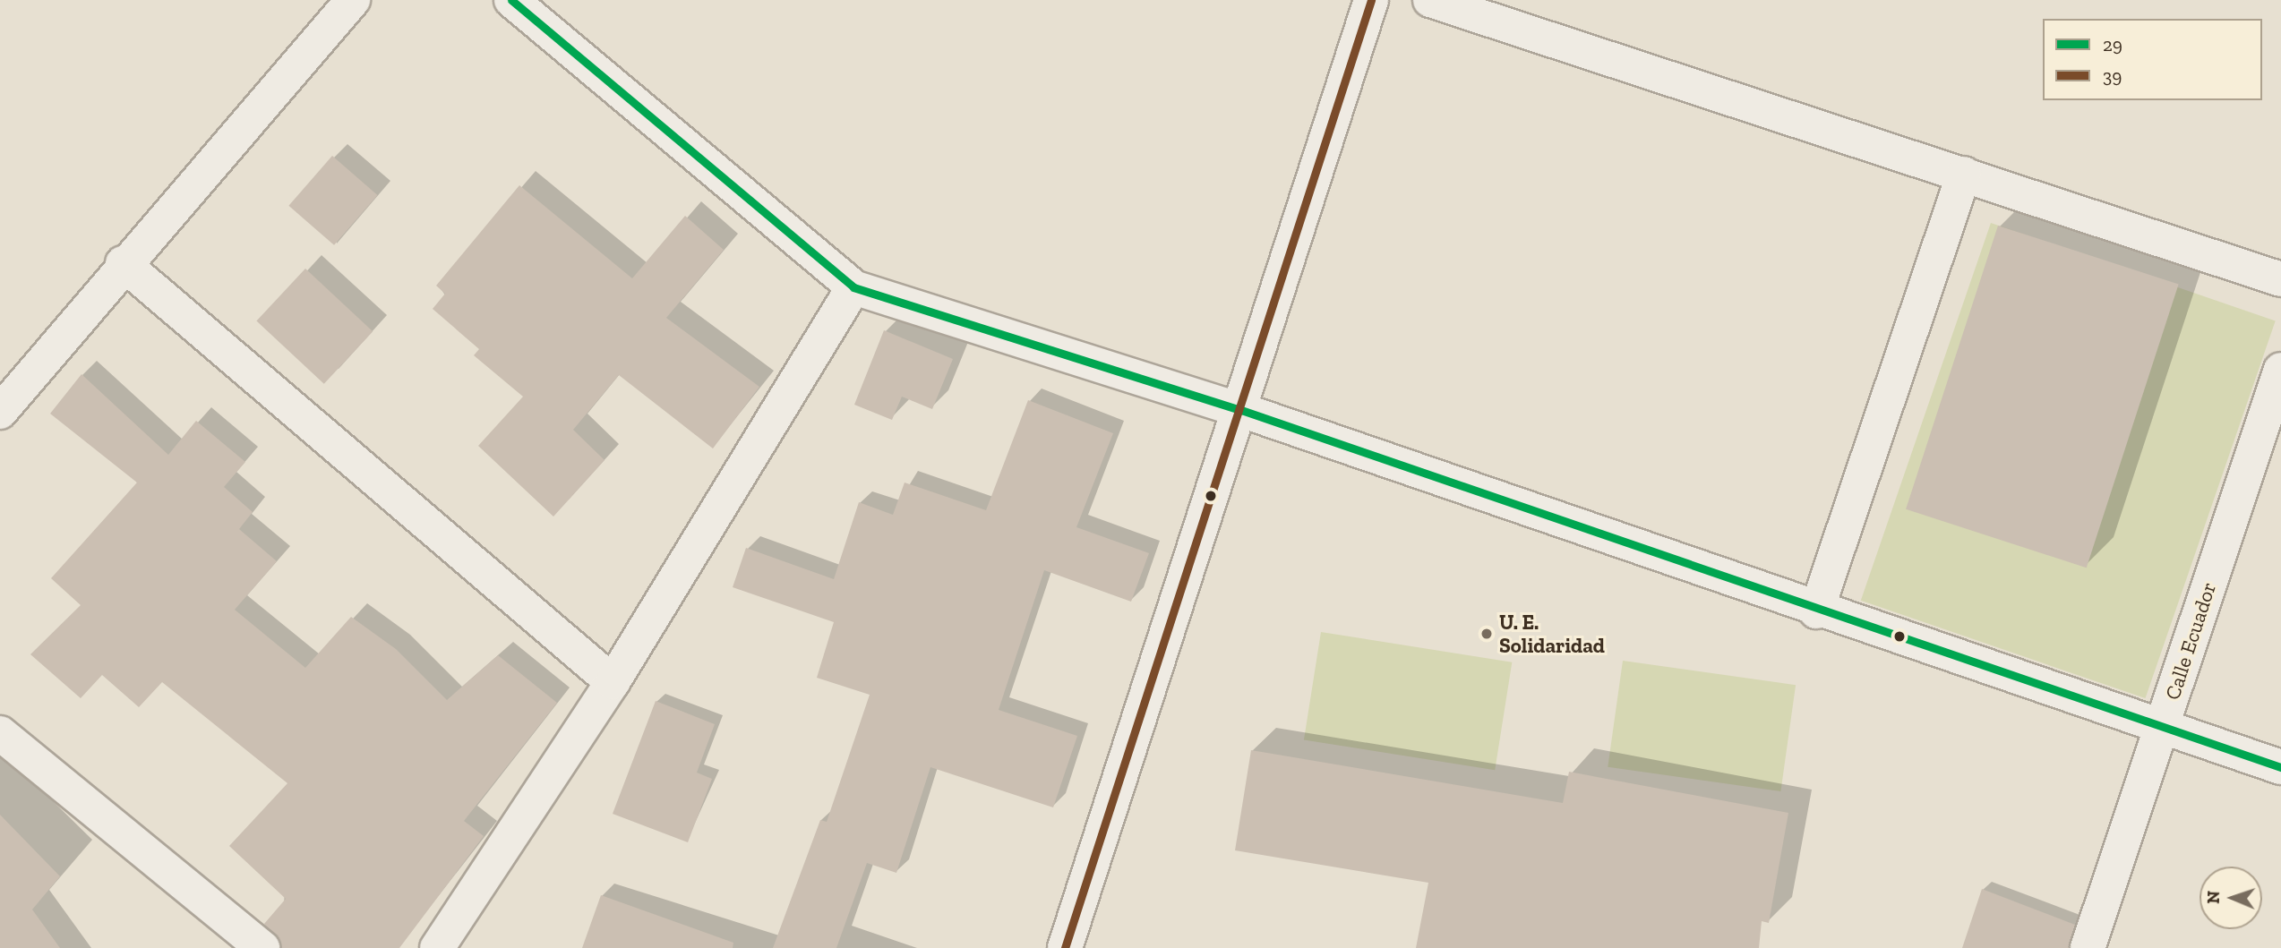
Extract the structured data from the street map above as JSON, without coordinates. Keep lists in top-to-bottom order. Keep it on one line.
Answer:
{"streets":{"street":["Calle Ecuador"]},"places":["U. E. Solidaridad"],"lines":["transit line 29","transit line 39"],"legend":["29","39"],"north":"left"}
